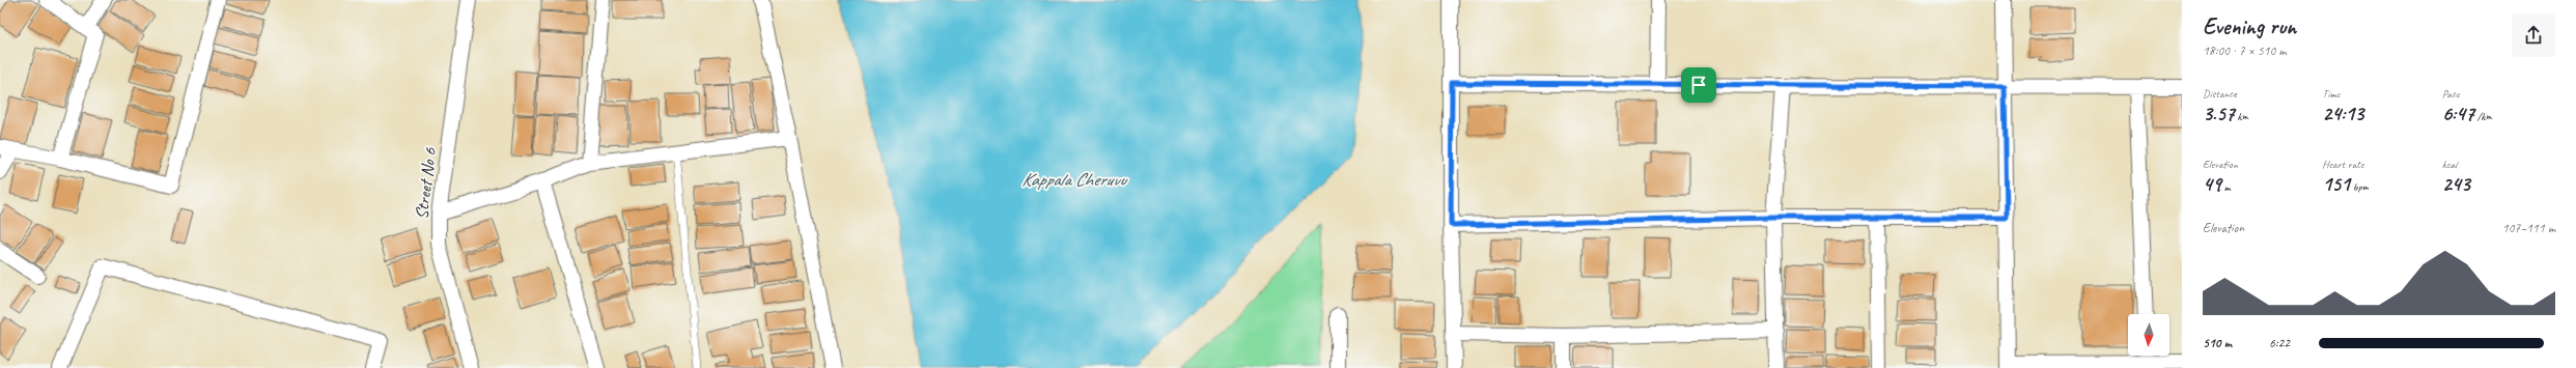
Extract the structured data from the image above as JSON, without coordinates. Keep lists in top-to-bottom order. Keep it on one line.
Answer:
{"streets":{"street":["Street No 6"]},"water":["Kappala Cheruvu"],"north":"bottom","page":{"heading":["Evening run","18:00 · 7 × 510 m"],"stats":[["Distance","3.57 km"],["Time","24:13"],["Pace","6:47 /km"],["Elevation","49 m"],["Heart rate","151 bpm"],["kcal","243"]],"chart":["Elevation","107–111 m"],"list":[{"name":"510 m","note":"6:22"}]}}
